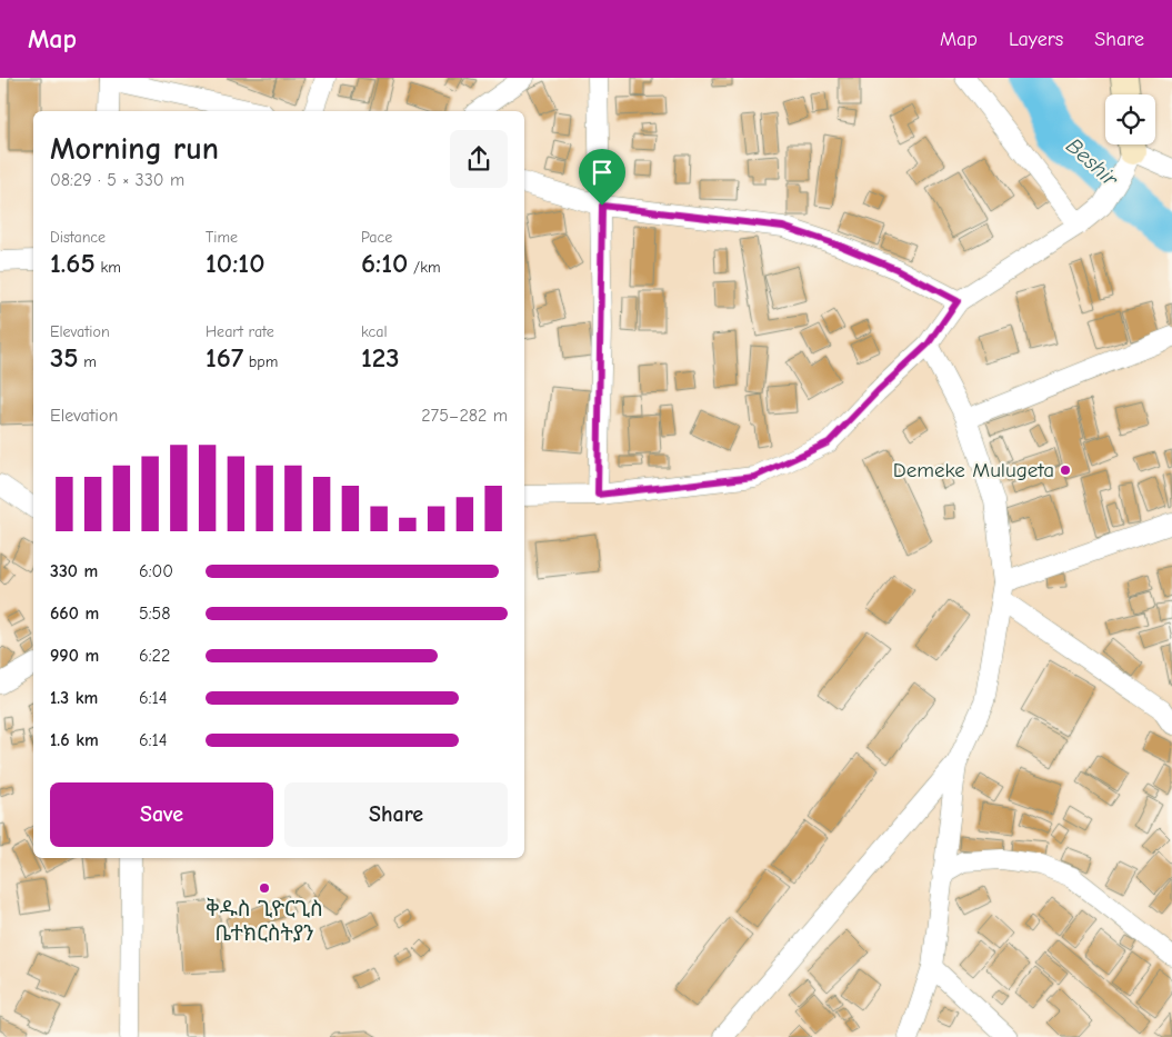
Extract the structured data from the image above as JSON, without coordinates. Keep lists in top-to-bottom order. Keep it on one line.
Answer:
{"water":["Beshir"],"places":["Demeke Mulugeta","ቅዱስ ጊዮርጊስ ቤተክርስትያን"],"page":{"header":"Map","nav":["Map","Layers","Share"],"heading":["Morning run","08:29 · 5 × 330 m"],"stats":[["Distance","1.65 km"],["Time","10:10"],["Pace","6:10 /km"],["Elevation","35 m"],["Heart rate","167 bpm"],["kcal","123"]],"chart":["Elevation","275–282 m"],"list":[{"name":"330 m","note":"6:00"},{"name":"660 m","note":"5:58"},{"name":"990 m","note":"6:22"},{"name":"1.3 km","note":"6:14"},{"name":"1.6 km","note":"6:14"}],"buttons":["Save","Share"]}}
